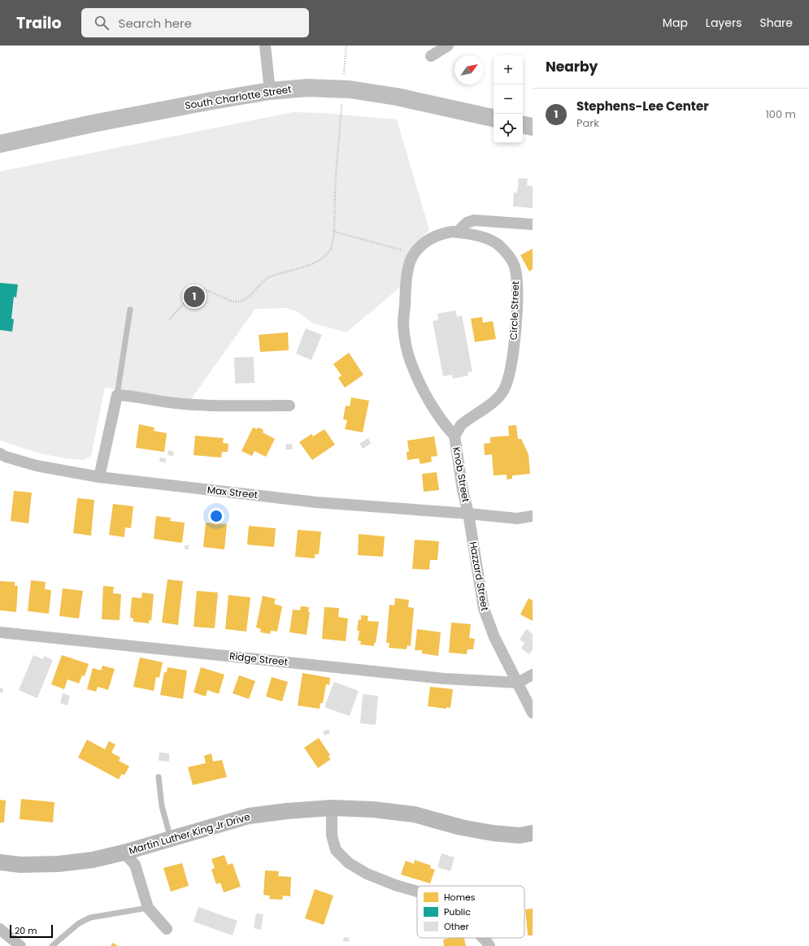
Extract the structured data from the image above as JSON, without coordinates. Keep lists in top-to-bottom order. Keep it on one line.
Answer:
{"streets":{"main road":["South Charlotte Street","Martin Luther King Jr Drive"],"street":["Circle Street","Knob Street","Max Street","Hazzard Street","Ridge Street"]},"crossings":[["Circle Street","Knob Street"],["Knob Street","Max Street"],["Knob Street","Hazzard Street"],["Max Street","Hazzard Street"],["Hazzard Street","Ridge Street"]],"legend":["Homes","Public","Other"],"scale_bar":"20 m","north":"top right","page":{"header":"Trailo","search":"Search here","nav":["Map","Layers","Share"],"heading":"Nearby","map_buttons":["+","−"],"list":[{"mark":"1","name":"Stephens-Lee Center","note":"Park","value":"100 m"}],"pins":"1","scale":"20 m"}}
